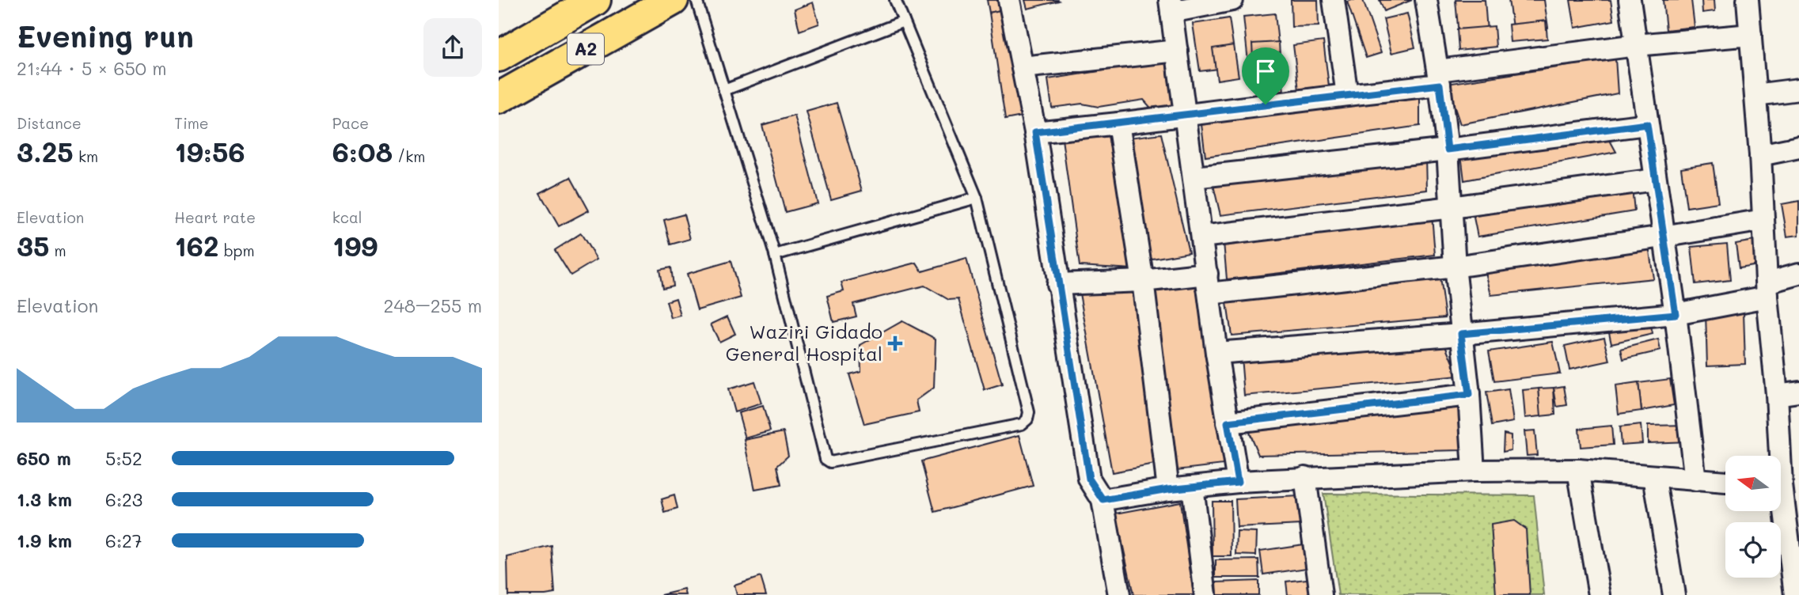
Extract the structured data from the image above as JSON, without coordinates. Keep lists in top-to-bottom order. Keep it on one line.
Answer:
{"streets":{"highway":["A2"]},"places":{"health":["Waziri Gidado General Hospital"]},"north":"left","page":{"heading":["Evening run","21:44 · 5 × 650 m"],"stats":[["Distance","3.25 km"],["Time","19:56"],["Pace","6:08 /km"],["Elevation","35 m"],["Heart rate","162 bpm"],["kcal","199"]],"chart":["Elevation","248–255 m"],"list":[{"name":"650 m","note":"5:52"},{"name":"1.3 km","note":"6:23"},{"name":"1.9 km","note":"6:27"}]}}
